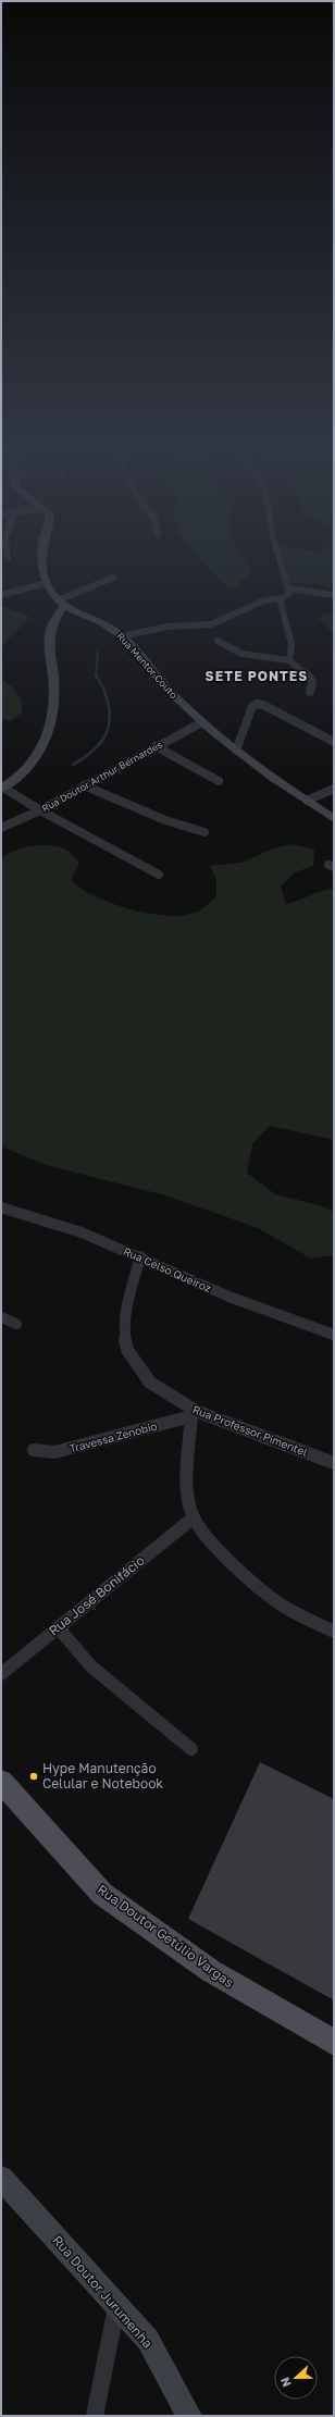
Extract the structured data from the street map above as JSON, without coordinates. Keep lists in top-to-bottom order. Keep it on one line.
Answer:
{"streets":{"main road":["Rua Doutor Getúlio Vargas"],"street":["Rua Mentor Couto","Rua Doutor Arthur Bernardes","Rua Celso Queiroz","Rua Professor Pimentel","Travessa Zenobio","Rua José Bonifácio","Rua Doutor Jurumenha"]},"crossings":[["Rua Mentor Couto","Rua Doutor Arthur Bernardes"],["Rua Celso Queiroz","Rua Professor Pimentel"],["Rua Professor Pimentel","Travessa Zenobio"]],"districts":["SETE PONTES"],"places":["Hype Manutenção Celular e Notebook"],"north":"left"}
